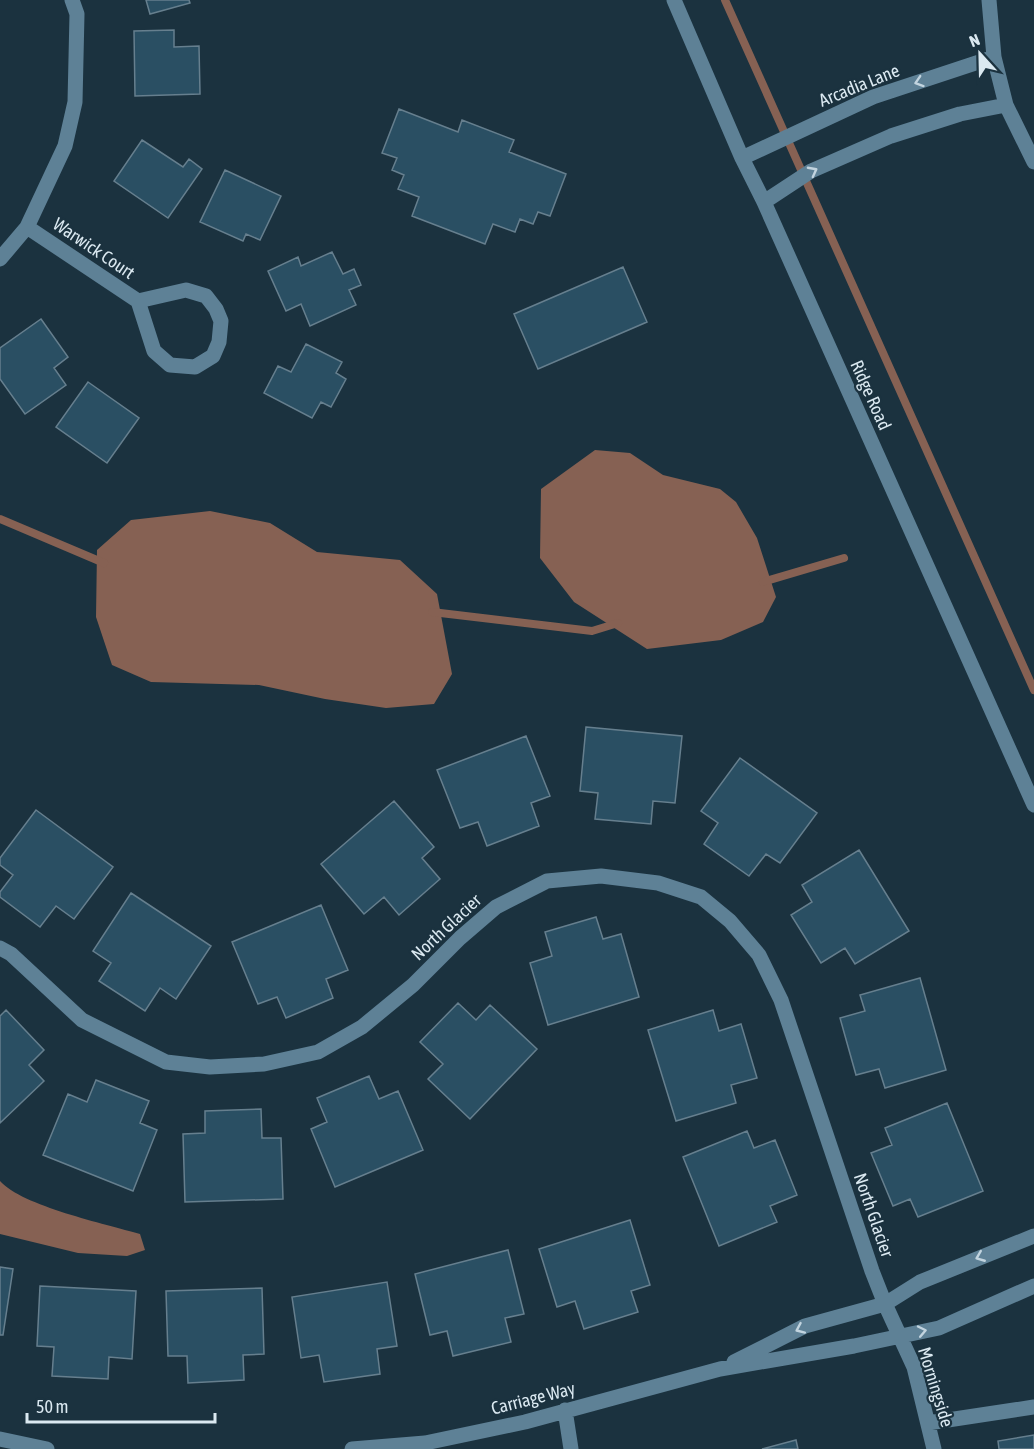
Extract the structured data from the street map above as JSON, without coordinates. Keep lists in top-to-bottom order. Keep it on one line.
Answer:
{"streets":{"street":["Arcadia Lane","Warwick Court","Ridge Road","North Glacier","Morningside","Carriage Way"]},"crossings":[["Arcadia Lane","Ridge Road"],["North Glacier","Morningside"],["North Glacier","Carriage Way"],["Morningside","Carriage Way"]],"scale_bar":"50 m","north":"top"}
